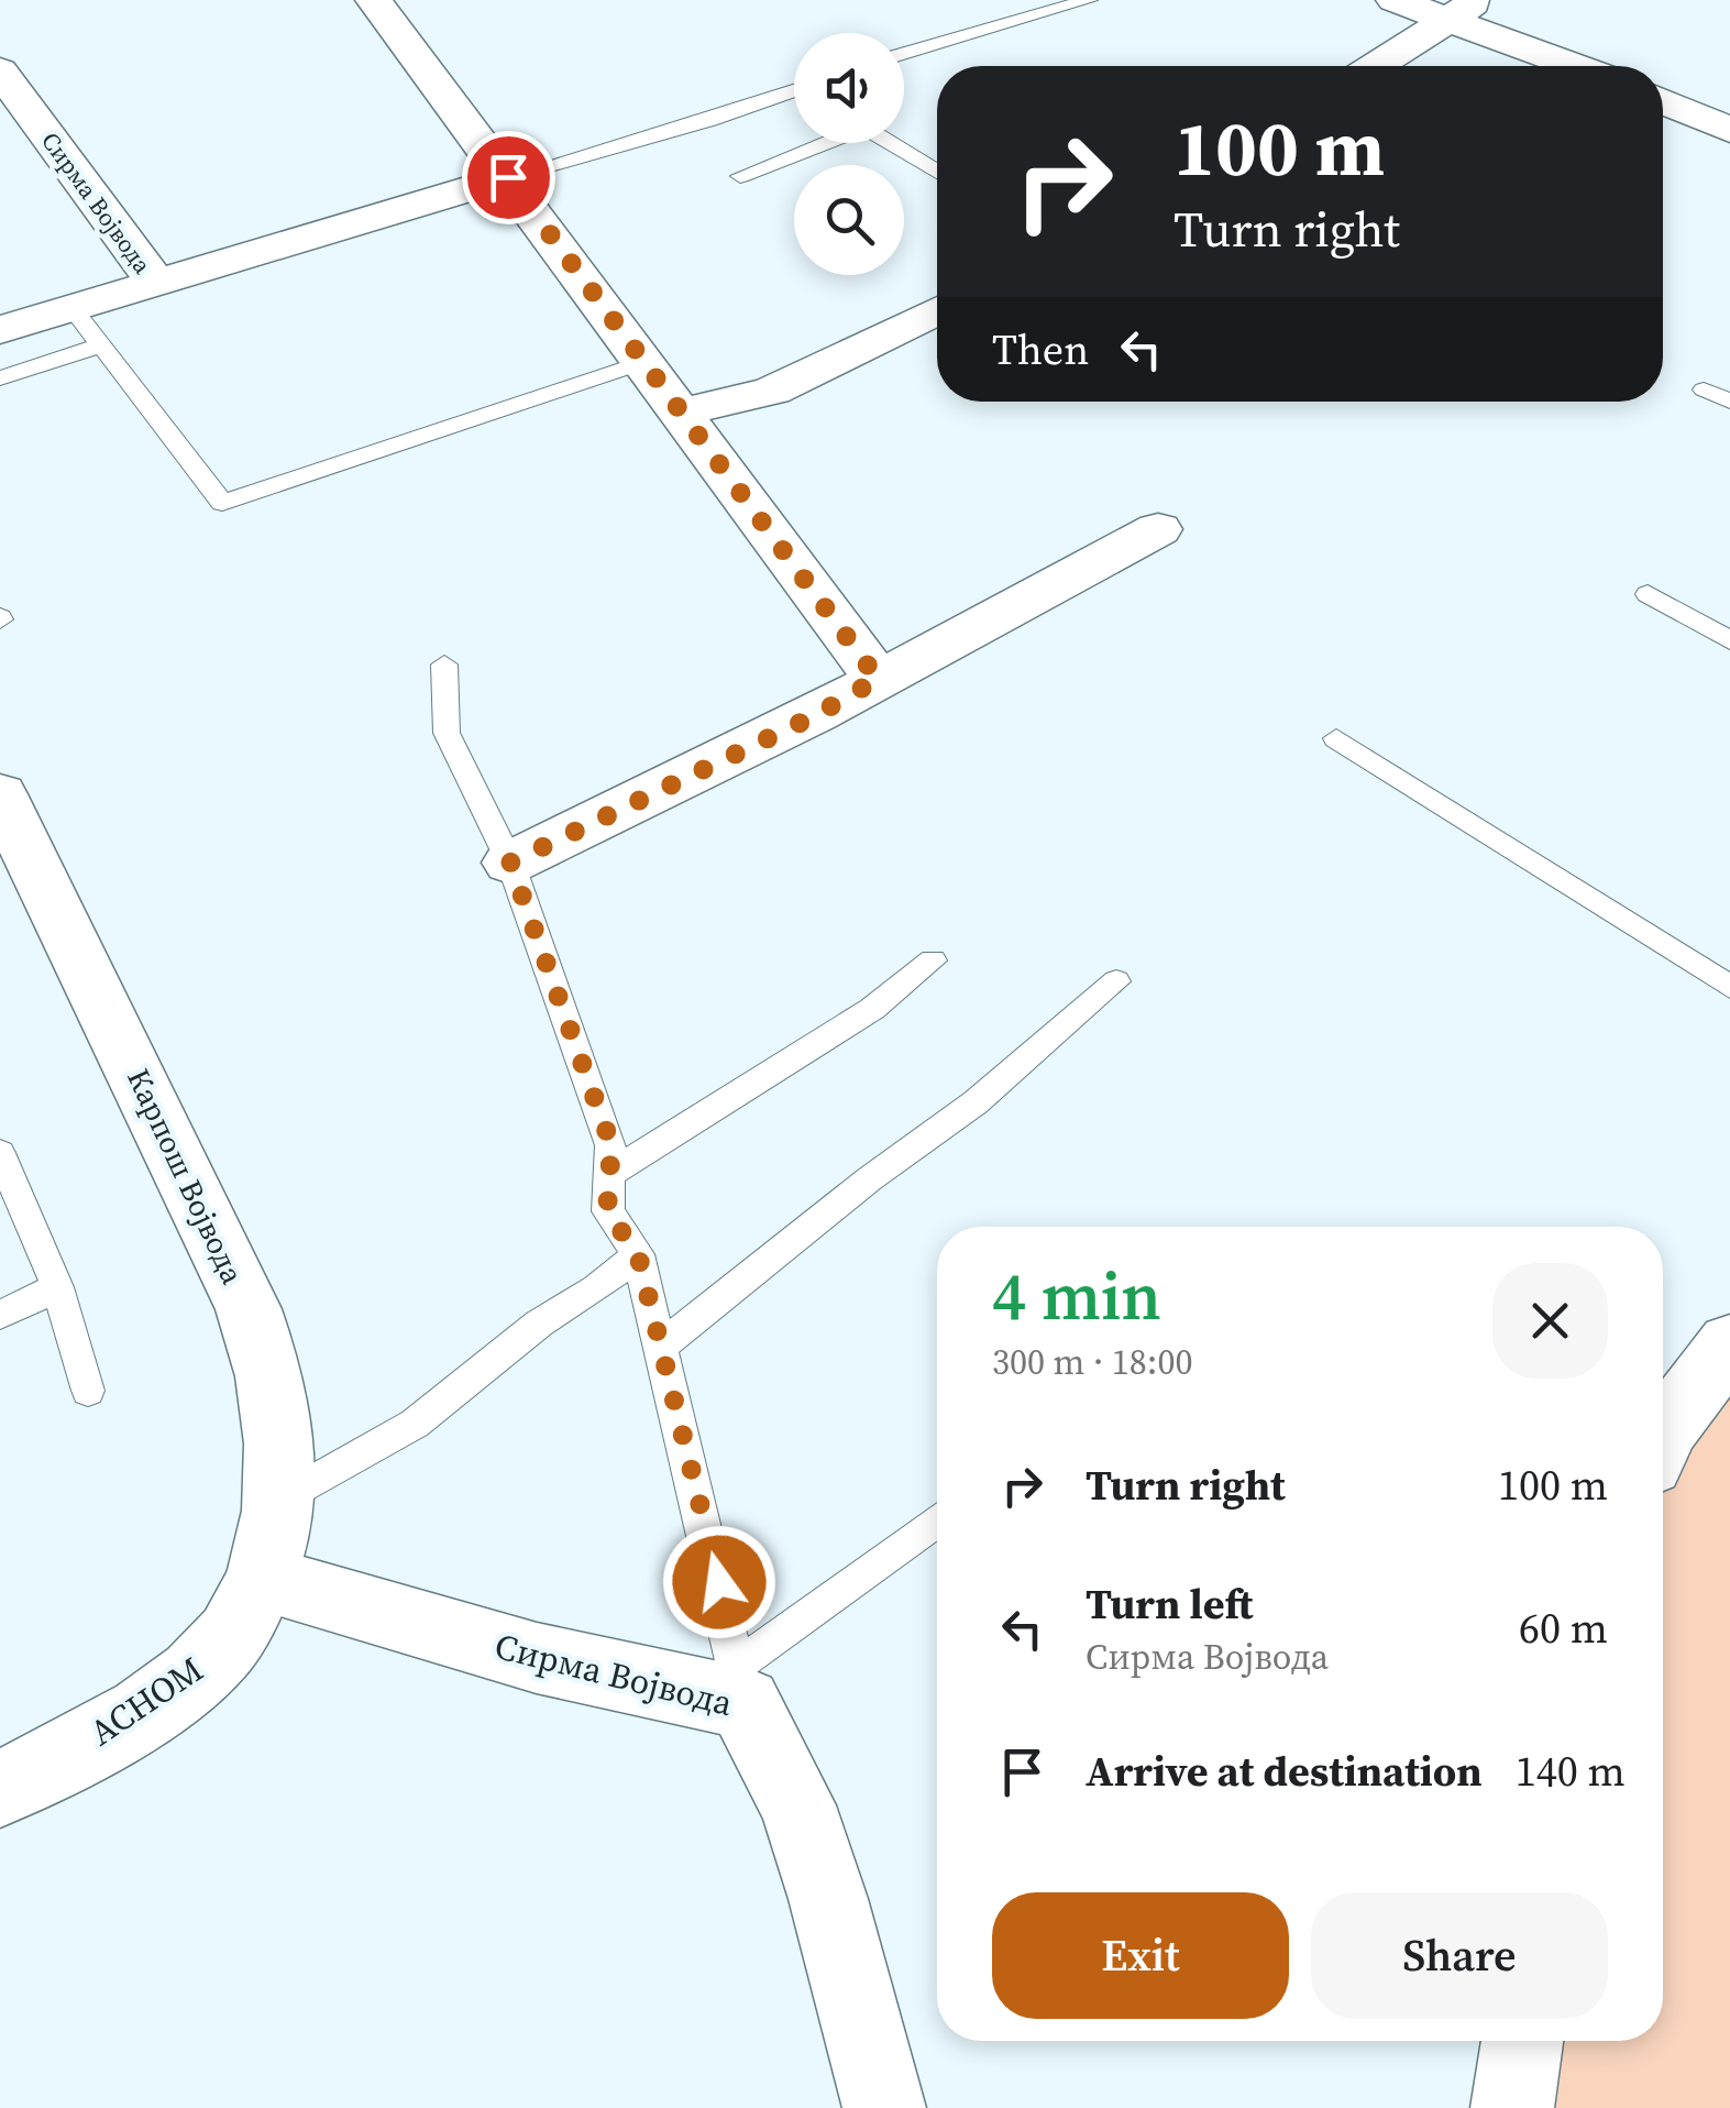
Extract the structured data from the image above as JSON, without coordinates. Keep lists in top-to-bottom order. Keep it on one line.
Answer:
{"streets":{"street":["Сирма Војвода","Карпош Војвода","АСНОМ"]},"crossings":[["Сирма Војвода","Карпош Војвода"],["Сирма Војвода","АСНОМ"],["Карпош Војвода","АСНОМ"]],"page":{"turn":["100 m","Turn right"],"then":"Then","heading":["4 min","300 m · 18:00"],"list":[{"name":"Turn right","value":"100 m"},{"name":"Turn left","note":"Сирма Војвода","value":"60 m"},{"name":"Arrive at destination","value":"140 m"}],"buttons":["Exit","Share"]}}
